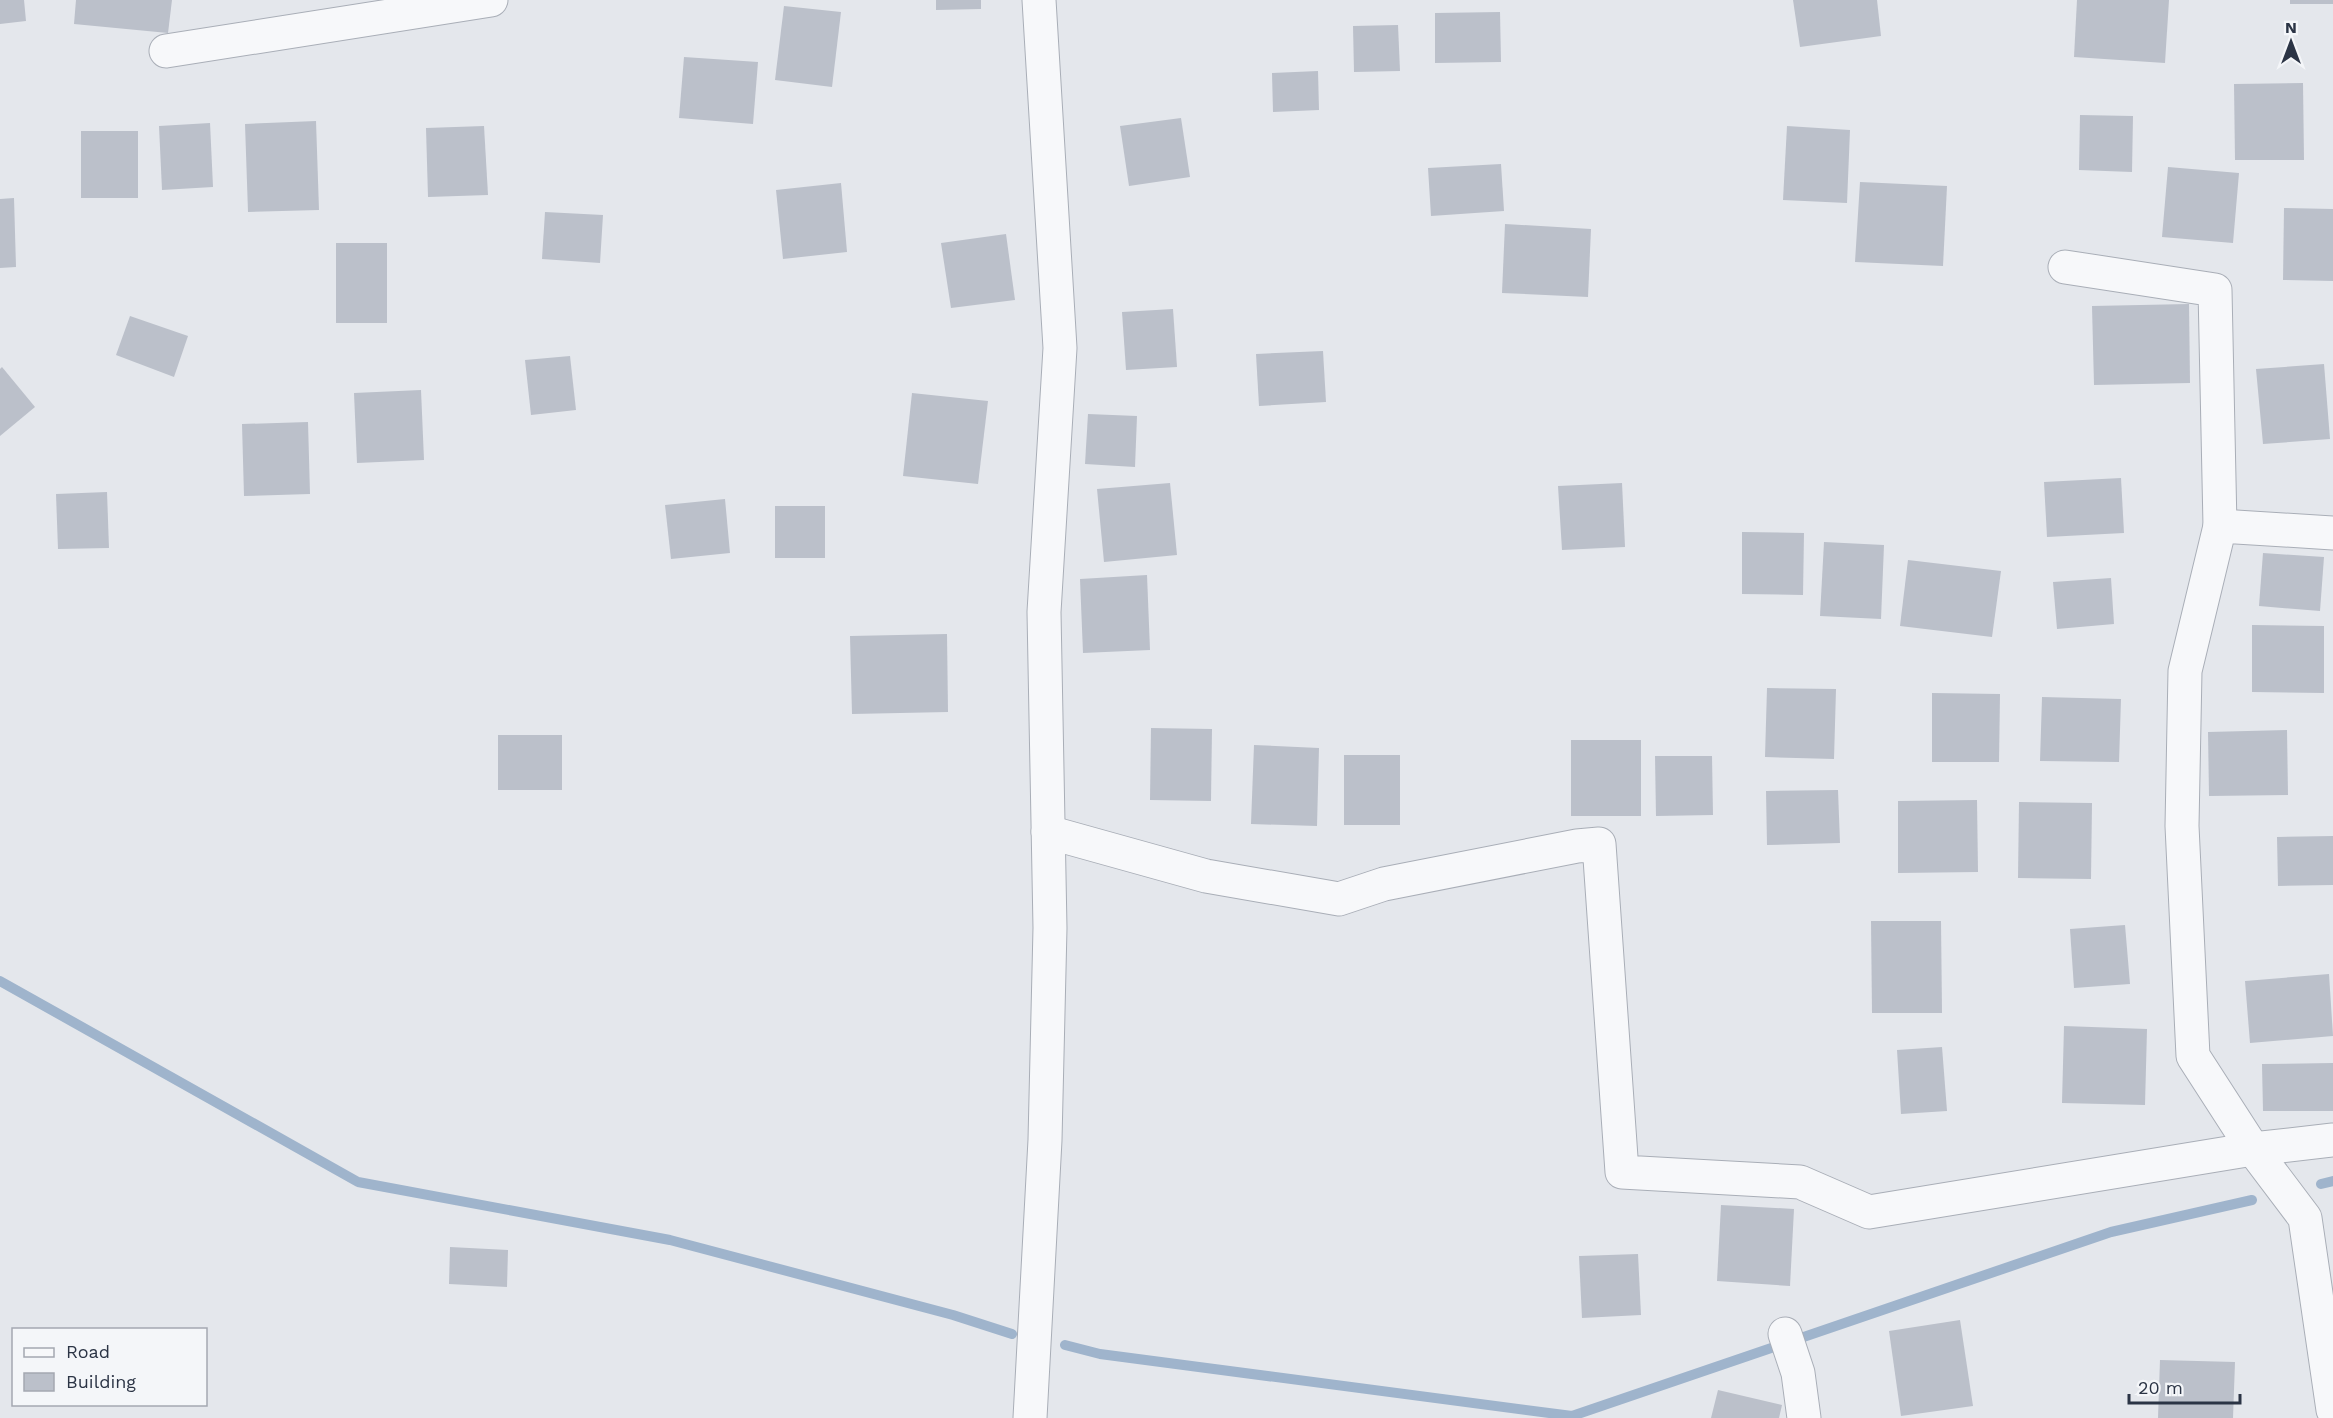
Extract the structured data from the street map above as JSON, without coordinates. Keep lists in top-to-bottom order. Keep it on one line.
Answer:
{"legend":["Road","Building"],"scale_bar":"20 m","north":"top"}
